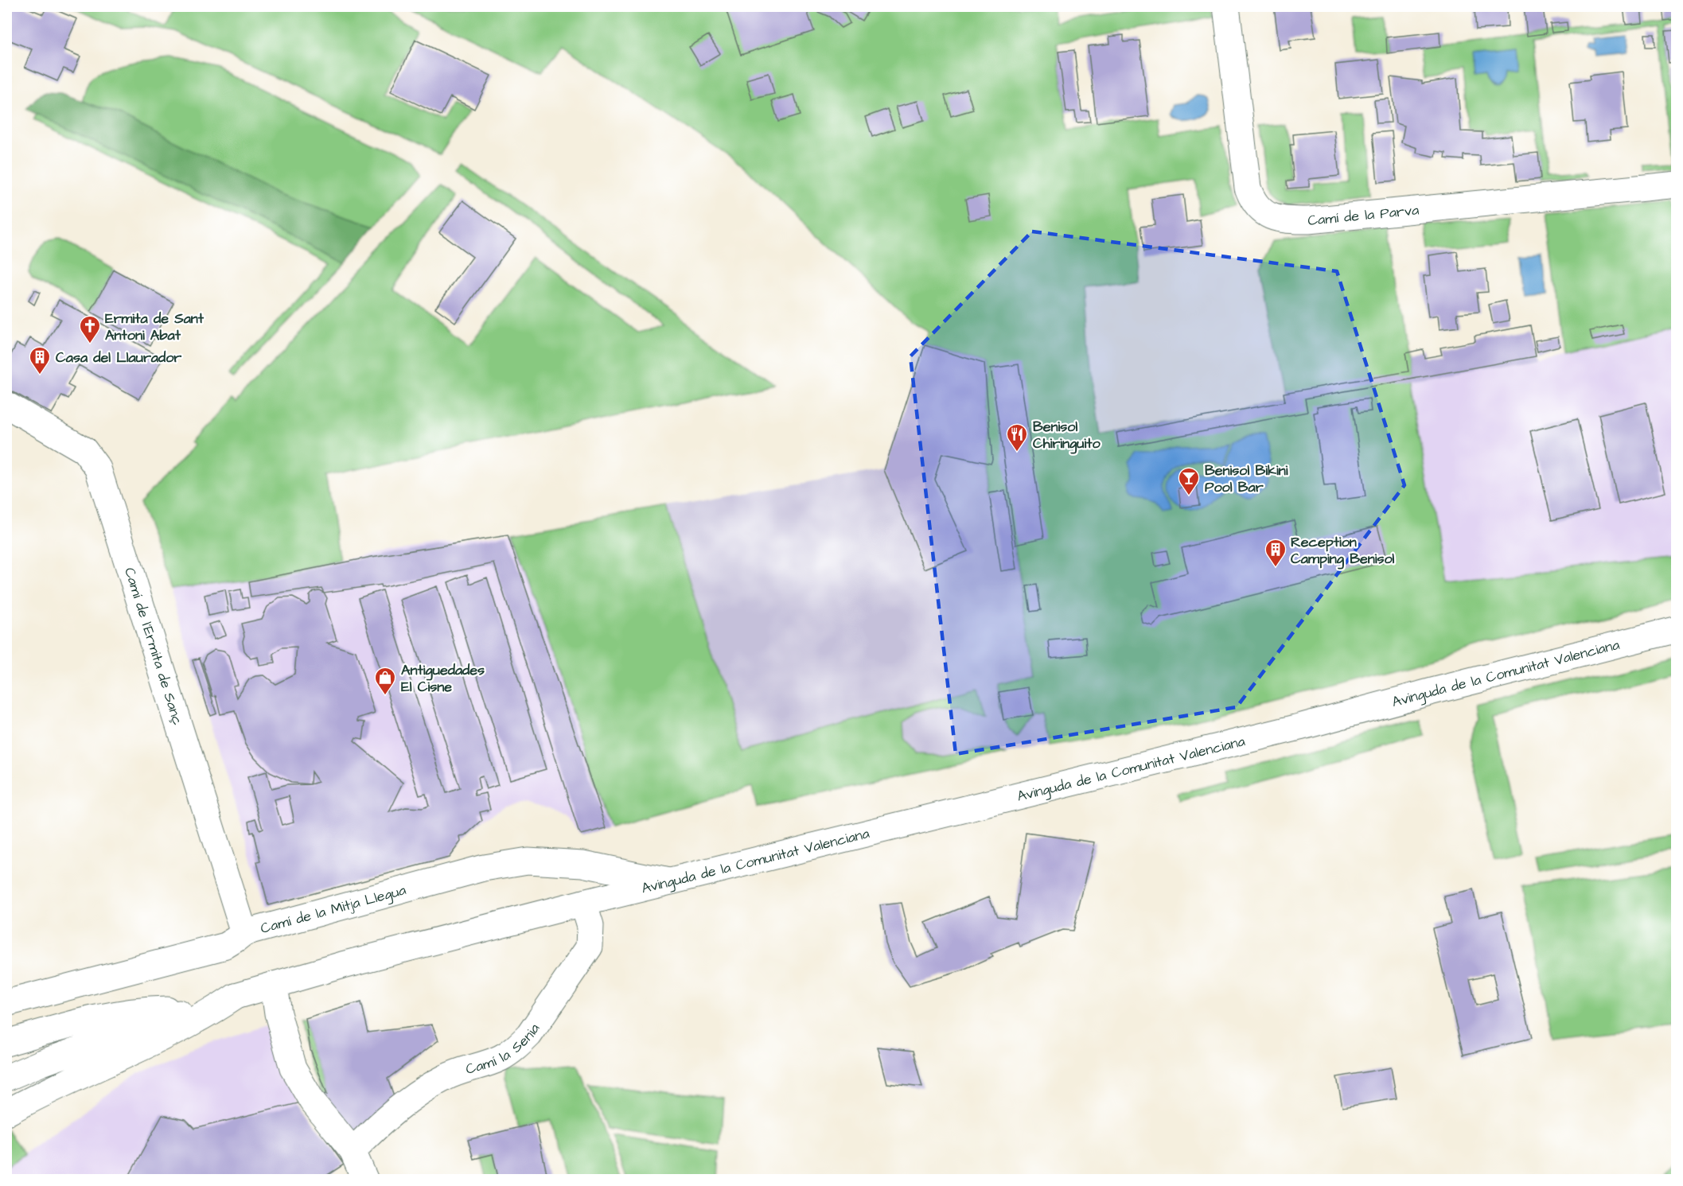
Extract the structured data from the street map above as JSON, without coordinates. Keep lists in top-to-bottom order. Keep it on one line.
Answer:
{"streets":{"main road":["Camí de la Parva","Camí de l'Ermita de Sanç","Avinguda de la Comunitat Valenciana","Camí de la Mitja Llegua","Camí la Senia"]},"crossings":[["Camí de l'Ermita de Sanç","Camí de la Mitja Llegua"],["Avinguda de la Comunitat Valenciana","Camí de la Mitja Llegua"],["Avinguda de la Comunitat Valenciana","Camí la Senia"]],"places":{"church":["Ermita de Sant Antoni Abat"],"building":["Casa del Llaurador","Reception Camping Benisol"],"restaurant":["Benisol Chiringuito"],"bar":["Benisol Bikini Pool Bar"],"shop":["Antiguedades El Cisne"]}}
